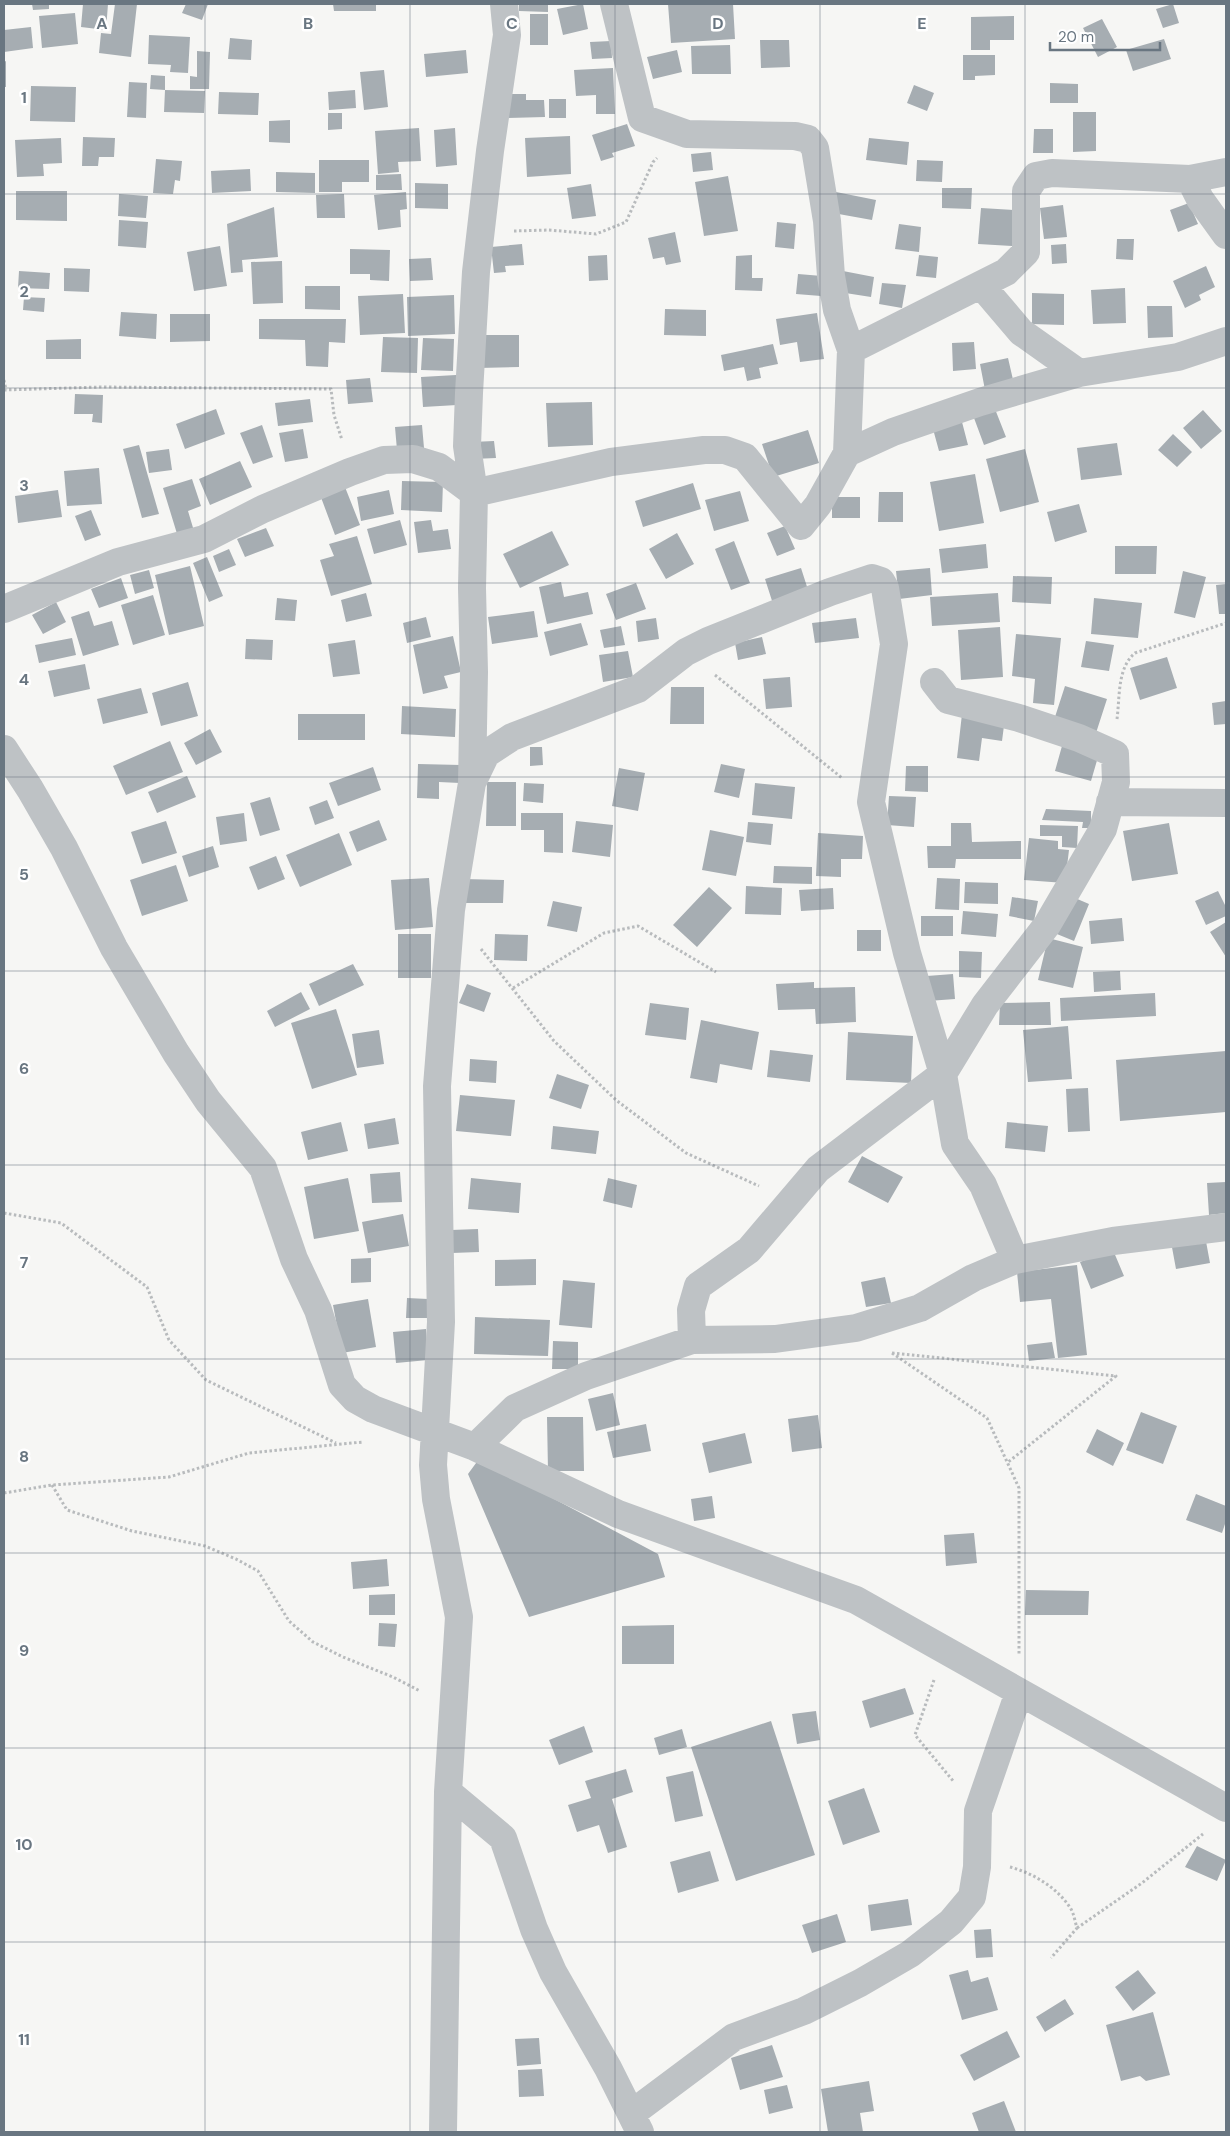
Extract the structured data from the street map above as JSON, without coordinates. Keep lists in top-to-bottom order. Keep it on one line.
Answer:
{"scale_bar":"20 m","grid":{"columns":["A","B","C","D","E"],"rows":["1","2","3","4","5","6","7","8","9","10","11"]}}
